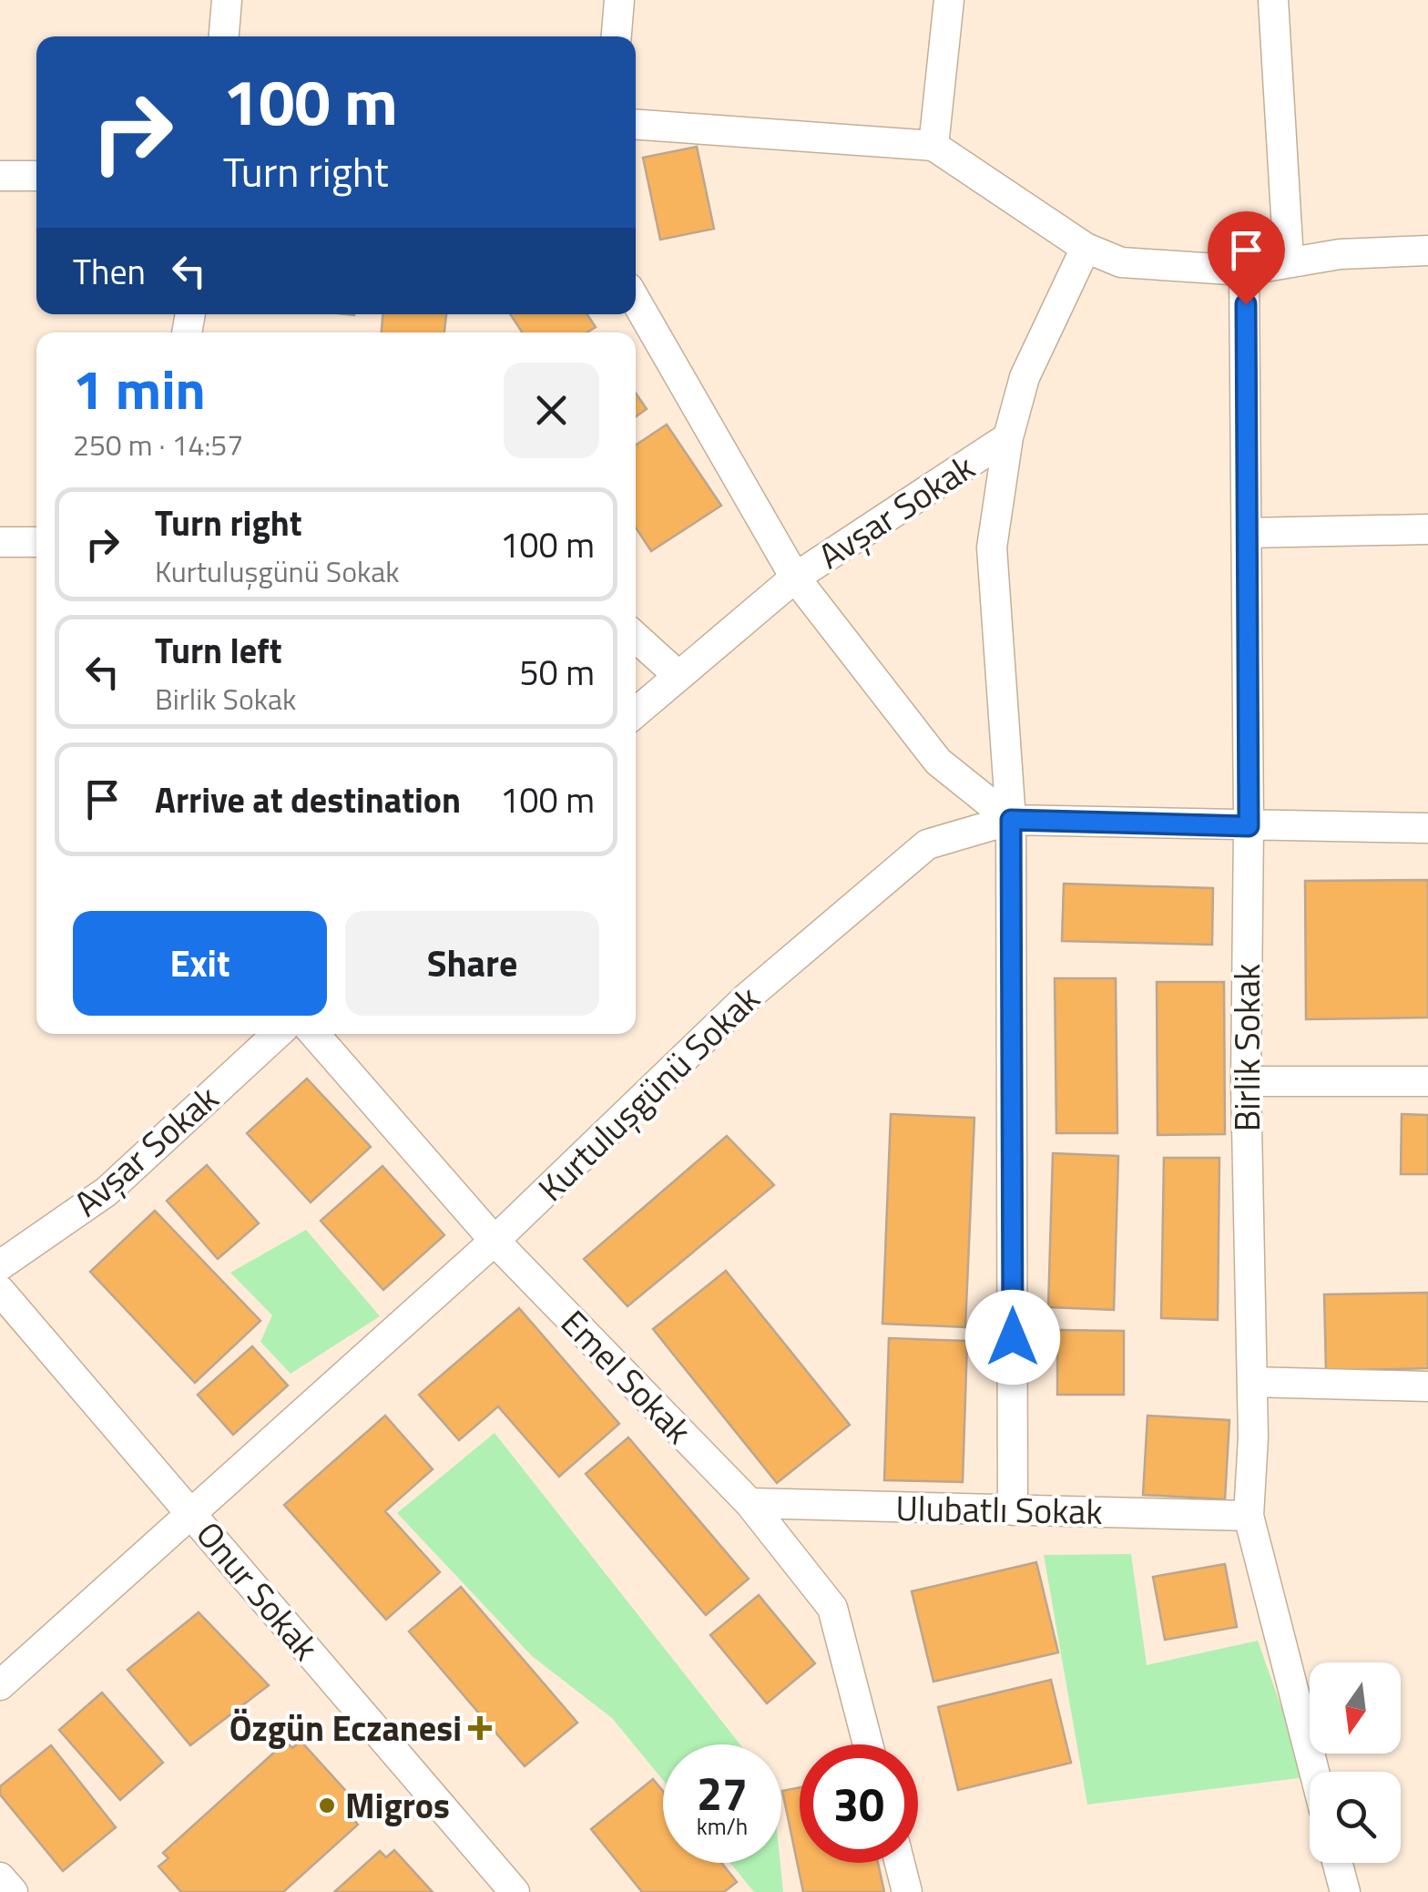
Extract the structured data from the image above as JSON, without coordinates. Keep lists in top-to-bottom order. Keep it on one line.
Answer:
{"streets":{"street":["Avşar Sokak","Birlik Sokak","Kurtuluşgünü Sokak","Emel Sokak","Ulubatlı Sokak","Onur Sokak"]},"crossings":[["Birlik Sokak","Kurtuluşgünü Sokak"],["Birlik Sokak","Ulubatlı Sokak"],["Kurtuluşgünü Sokak","Emel Sokak"],["Kurtuluşgünü Sokak","Onur Sokak"],["Emel Sokak","Ulubatlı Sokak"]],"places":{"health":["Özgün Eczanesi"],"other":["Migros"]},"north":"bottom","page":{"turn":["100 m","Turn right"],"then":"Then","heading":["1 min","250 m · 14:57"],"list":[{"name":"Turn right","note":"Kurtuluşgünü Sokak","value":"100 m"},{"name":"Turn left","note":"Birlik Sokak","value":"50 m"},{"name":"Arrive at destination","value":"100 m"}],"buttons":["Exit","Share"],"speed":"27 km/h","limit":"30"}}
